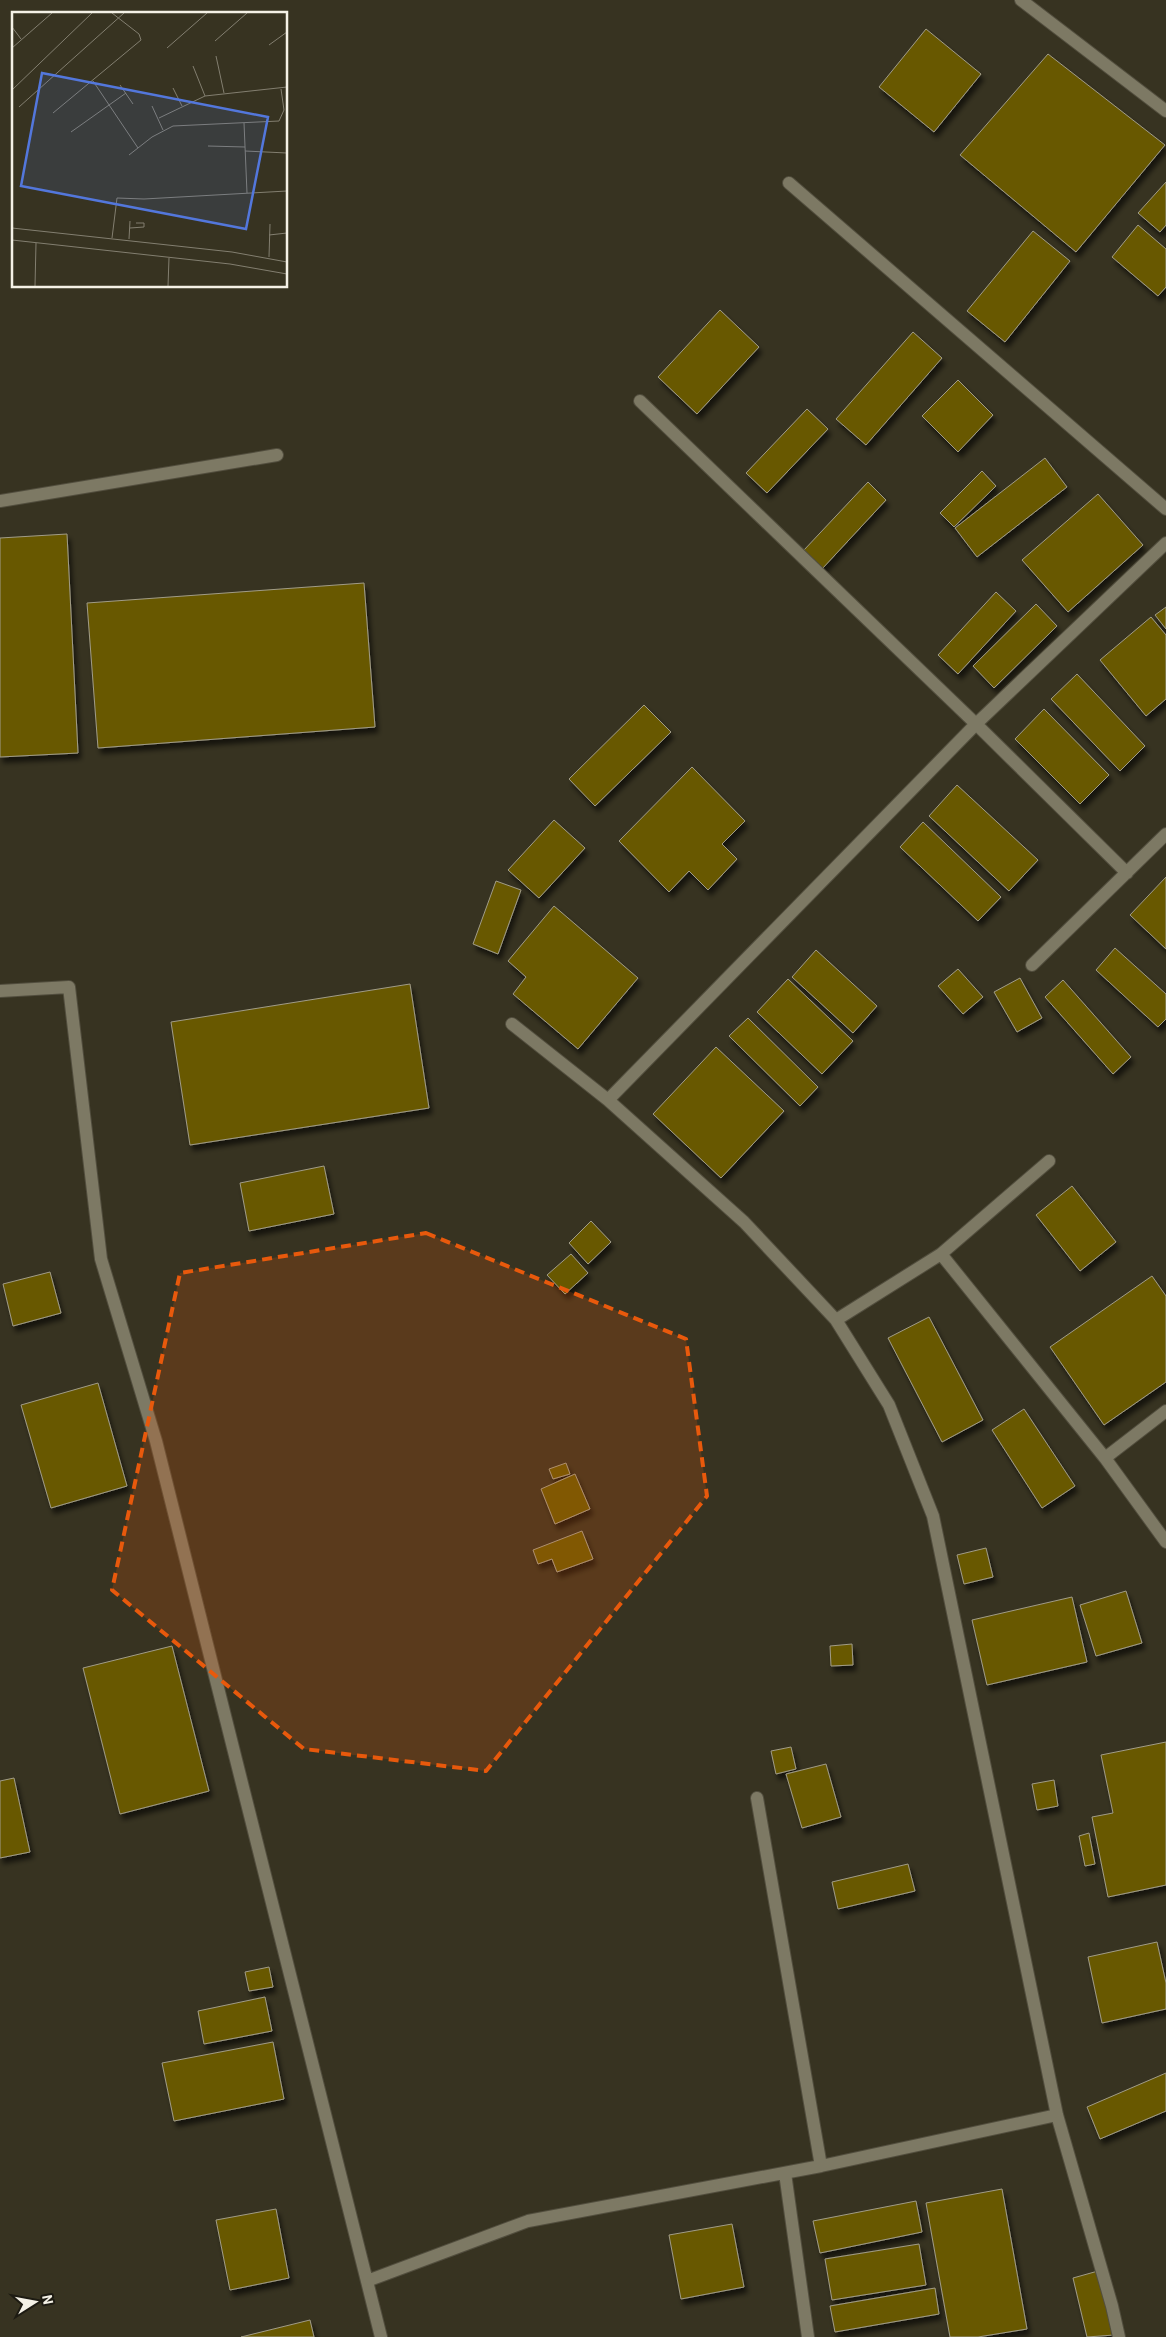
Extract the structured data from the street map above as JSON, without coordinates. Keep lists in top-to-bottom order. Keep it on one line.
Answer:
{"north":"right"}
